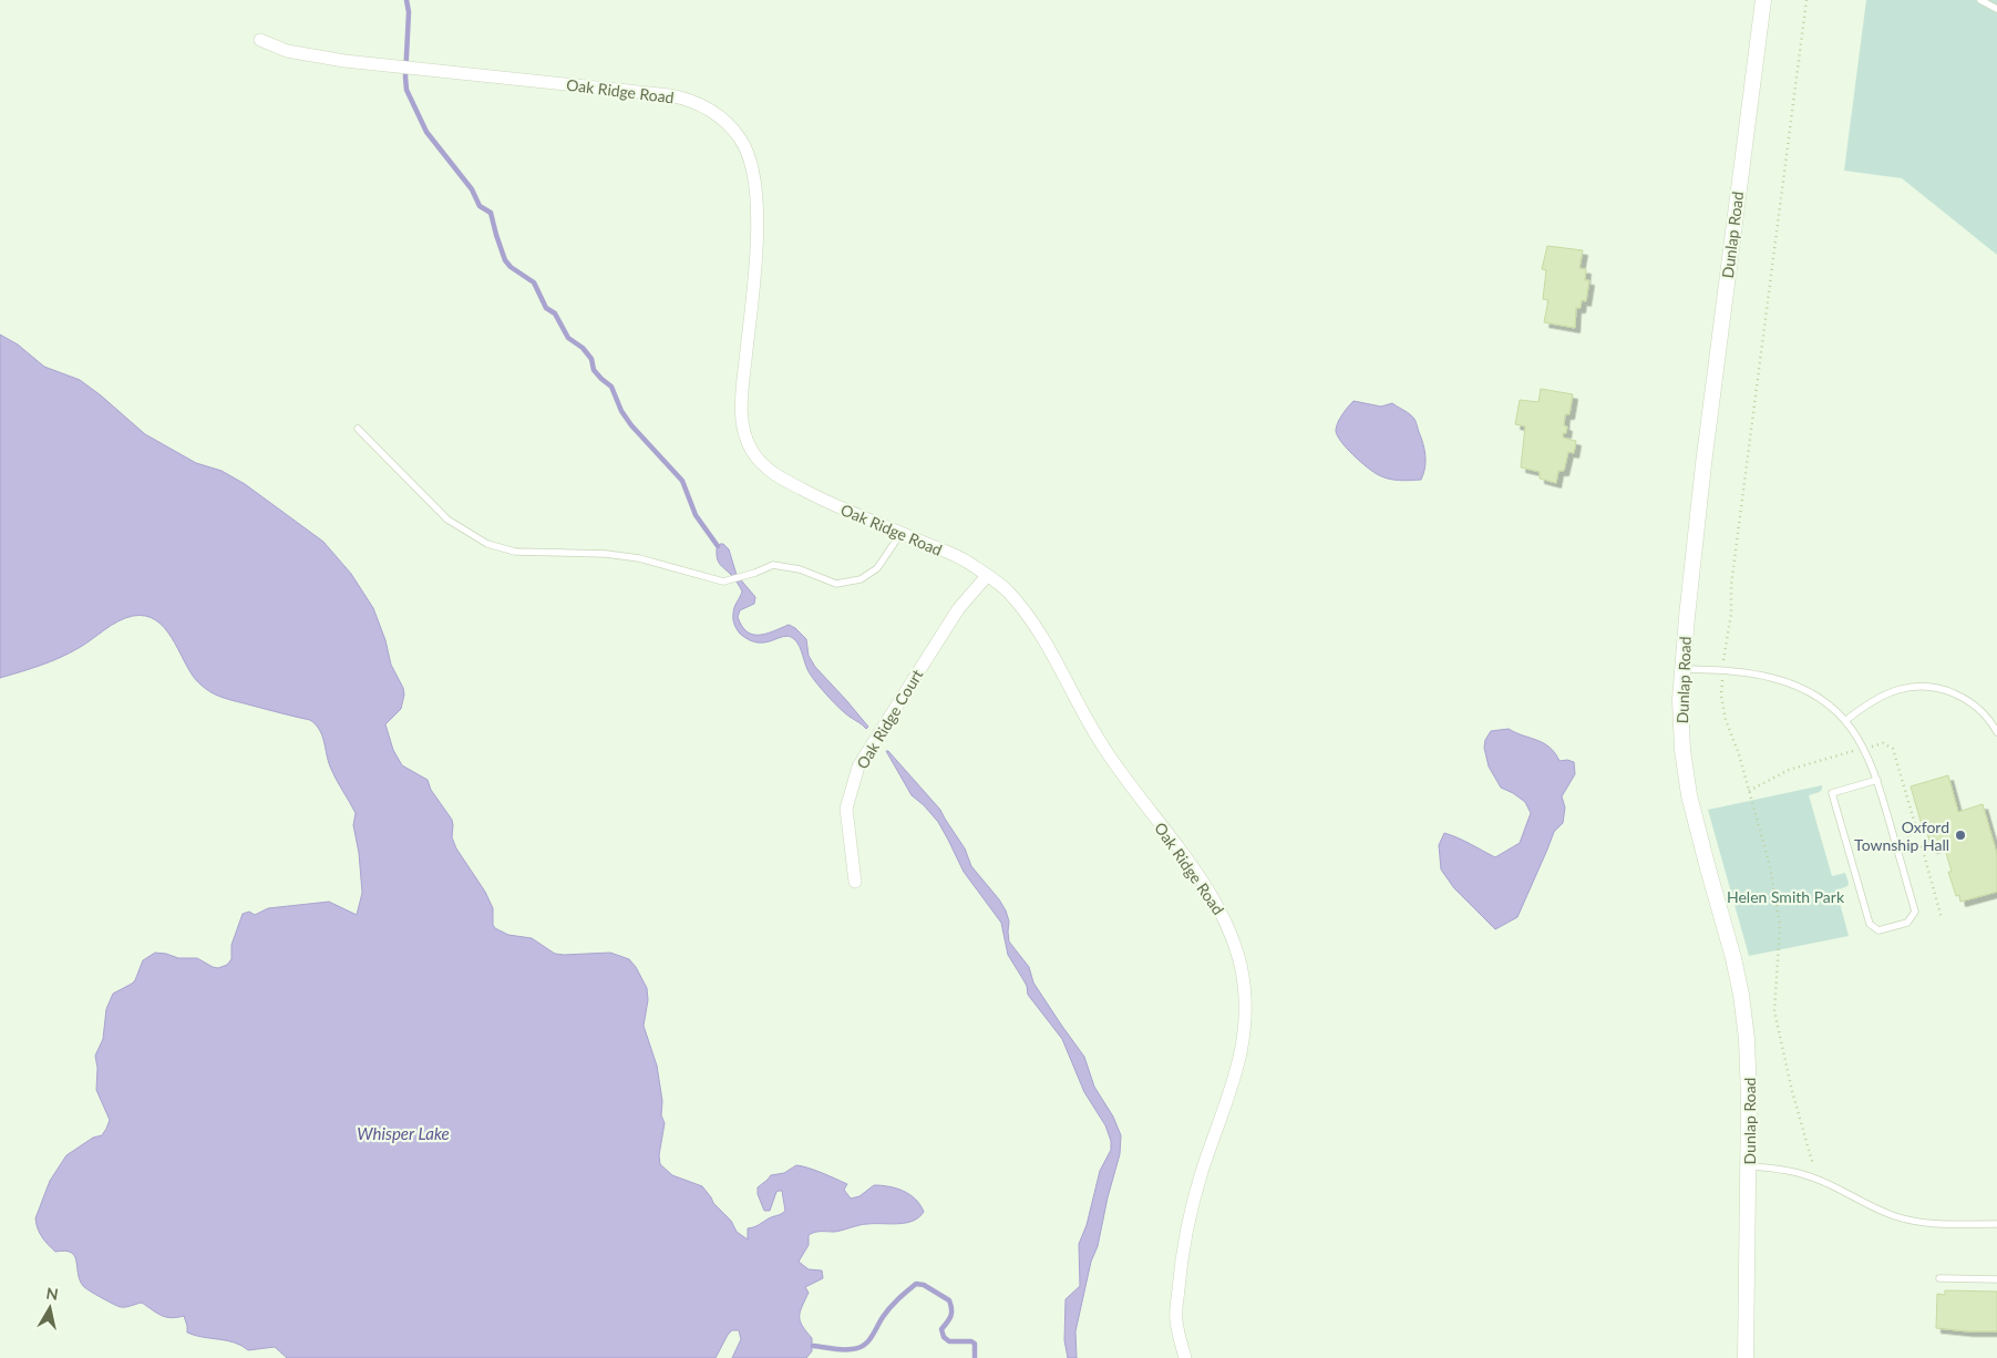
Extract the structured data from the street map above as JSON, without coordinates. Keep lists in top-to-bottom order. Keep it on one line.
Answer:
{"streets":{"street":["Oak Ridge Road","Dunlap Road","Oak Ridge Court"]},"crossings":[["Oak Ridge Road","Oak Ridge Court"]],"water":["Whisper Lake"],"parks":["Helen Smith Park"],"places":["Oxford Township Hall"],"north":"top"}
